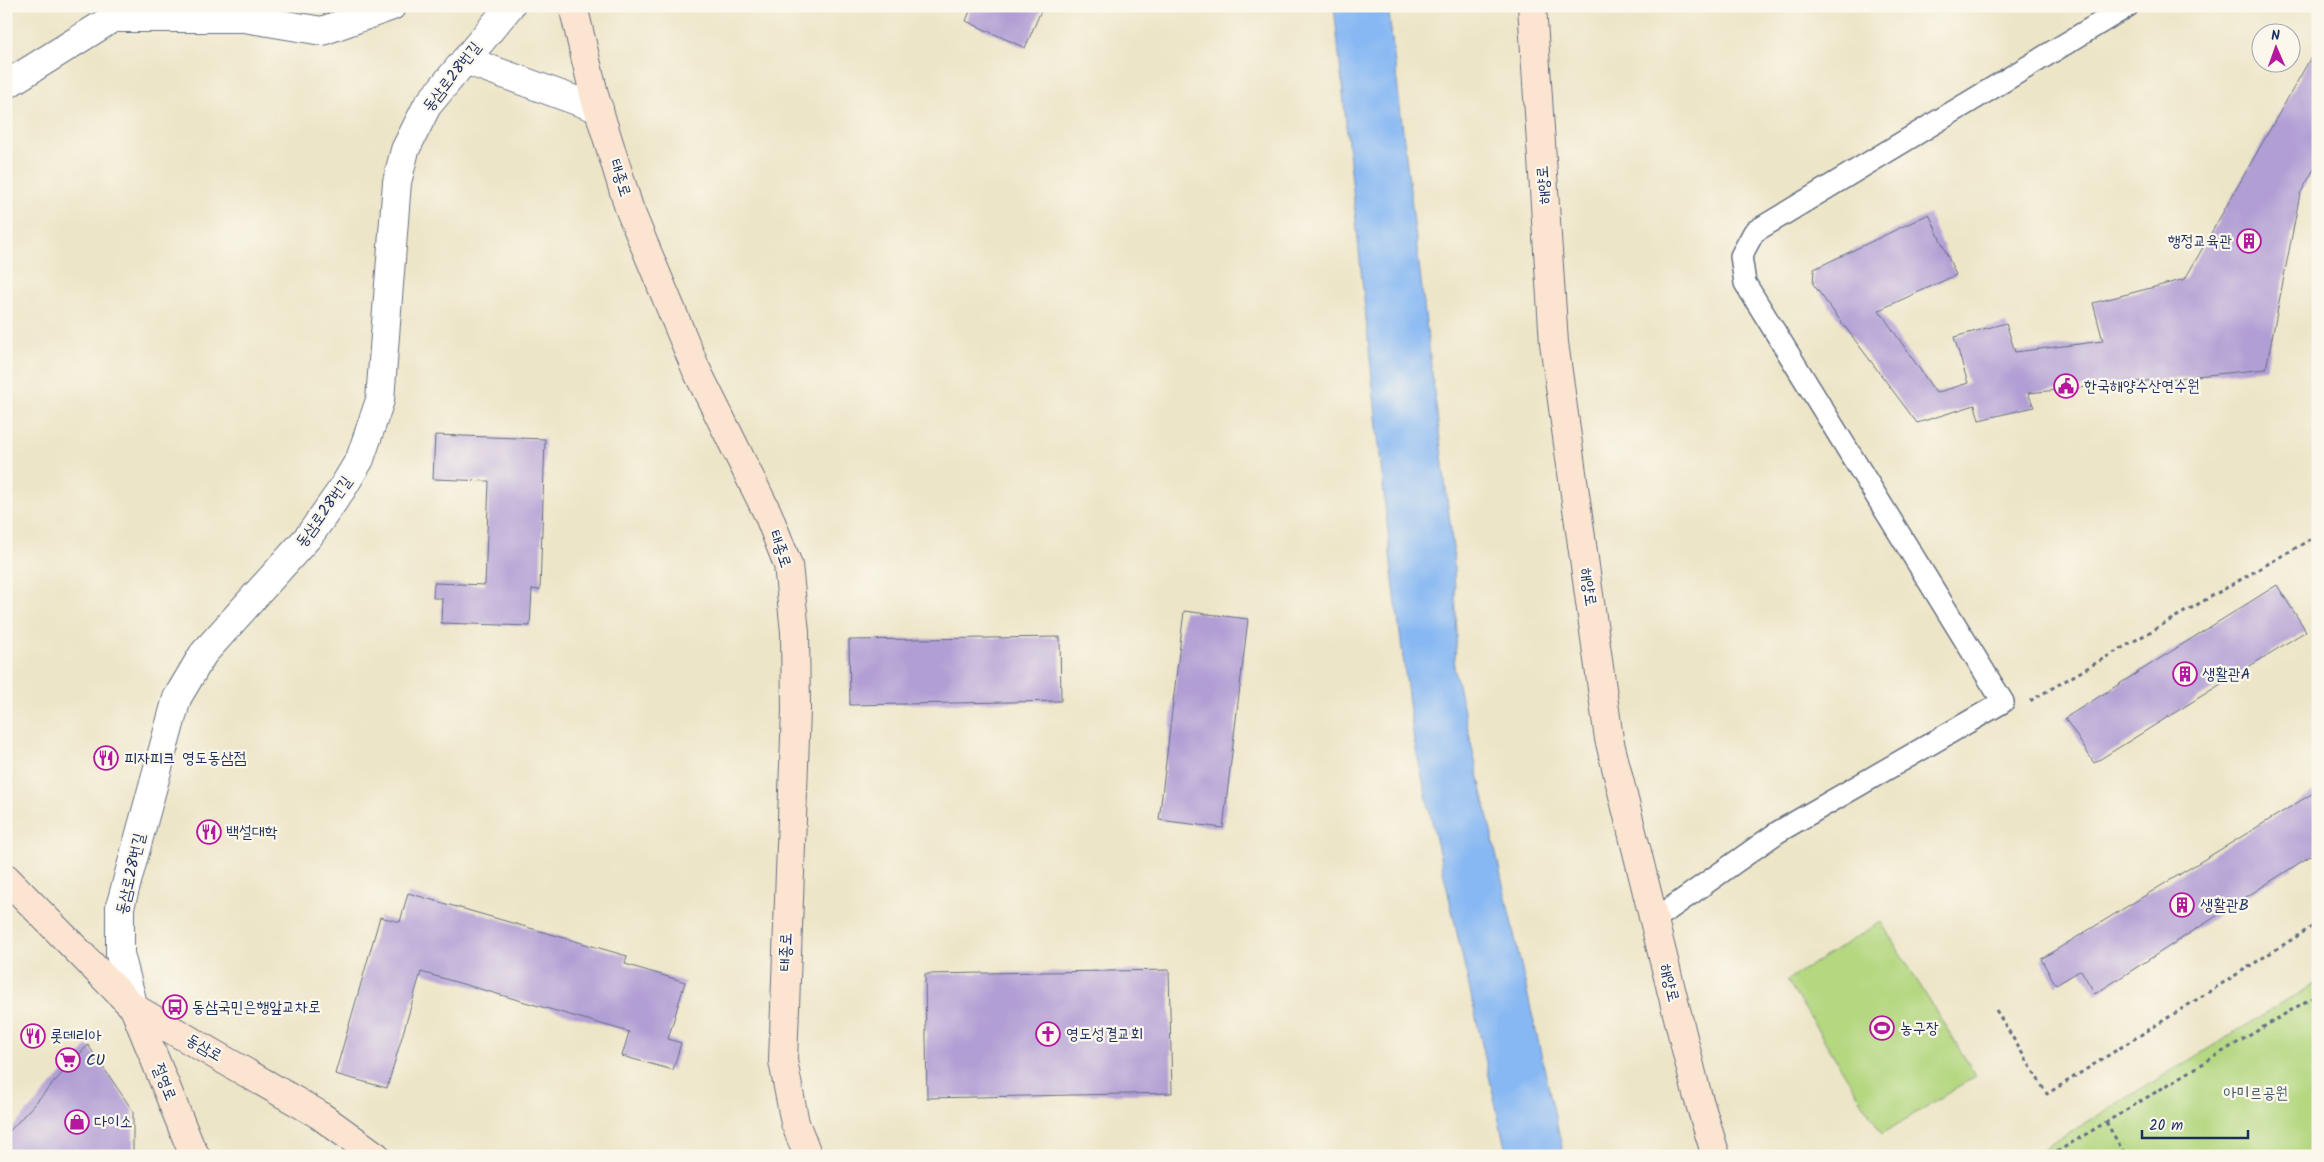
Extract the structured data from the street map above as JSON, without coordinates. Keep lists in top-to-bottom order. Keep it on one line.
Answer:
{"streets":{"main road":["태종로","해양로","동삼로","절영로"],"street":["동삼로28번길"]},"crossings":[["동삼로28번길","동삼로"],["동삼로28번길","절영로"],["동삼로","절영로"]],"parks":["아미르공원"],"places":{"building":["행정교육관","생활관A","생활관B"],"public building":["한국해양수산연수원"],"restaurant":["피자피크 영도동삼점","백설대학","롯데리아"],"bus stop":["동삼국민은행앞교차로"],"sports":["농구장"],"church":["영도성결교회"],"supermarket":["CU"],"shop":["다이소"]},"scale_bar":"20 m","north":"top"}
